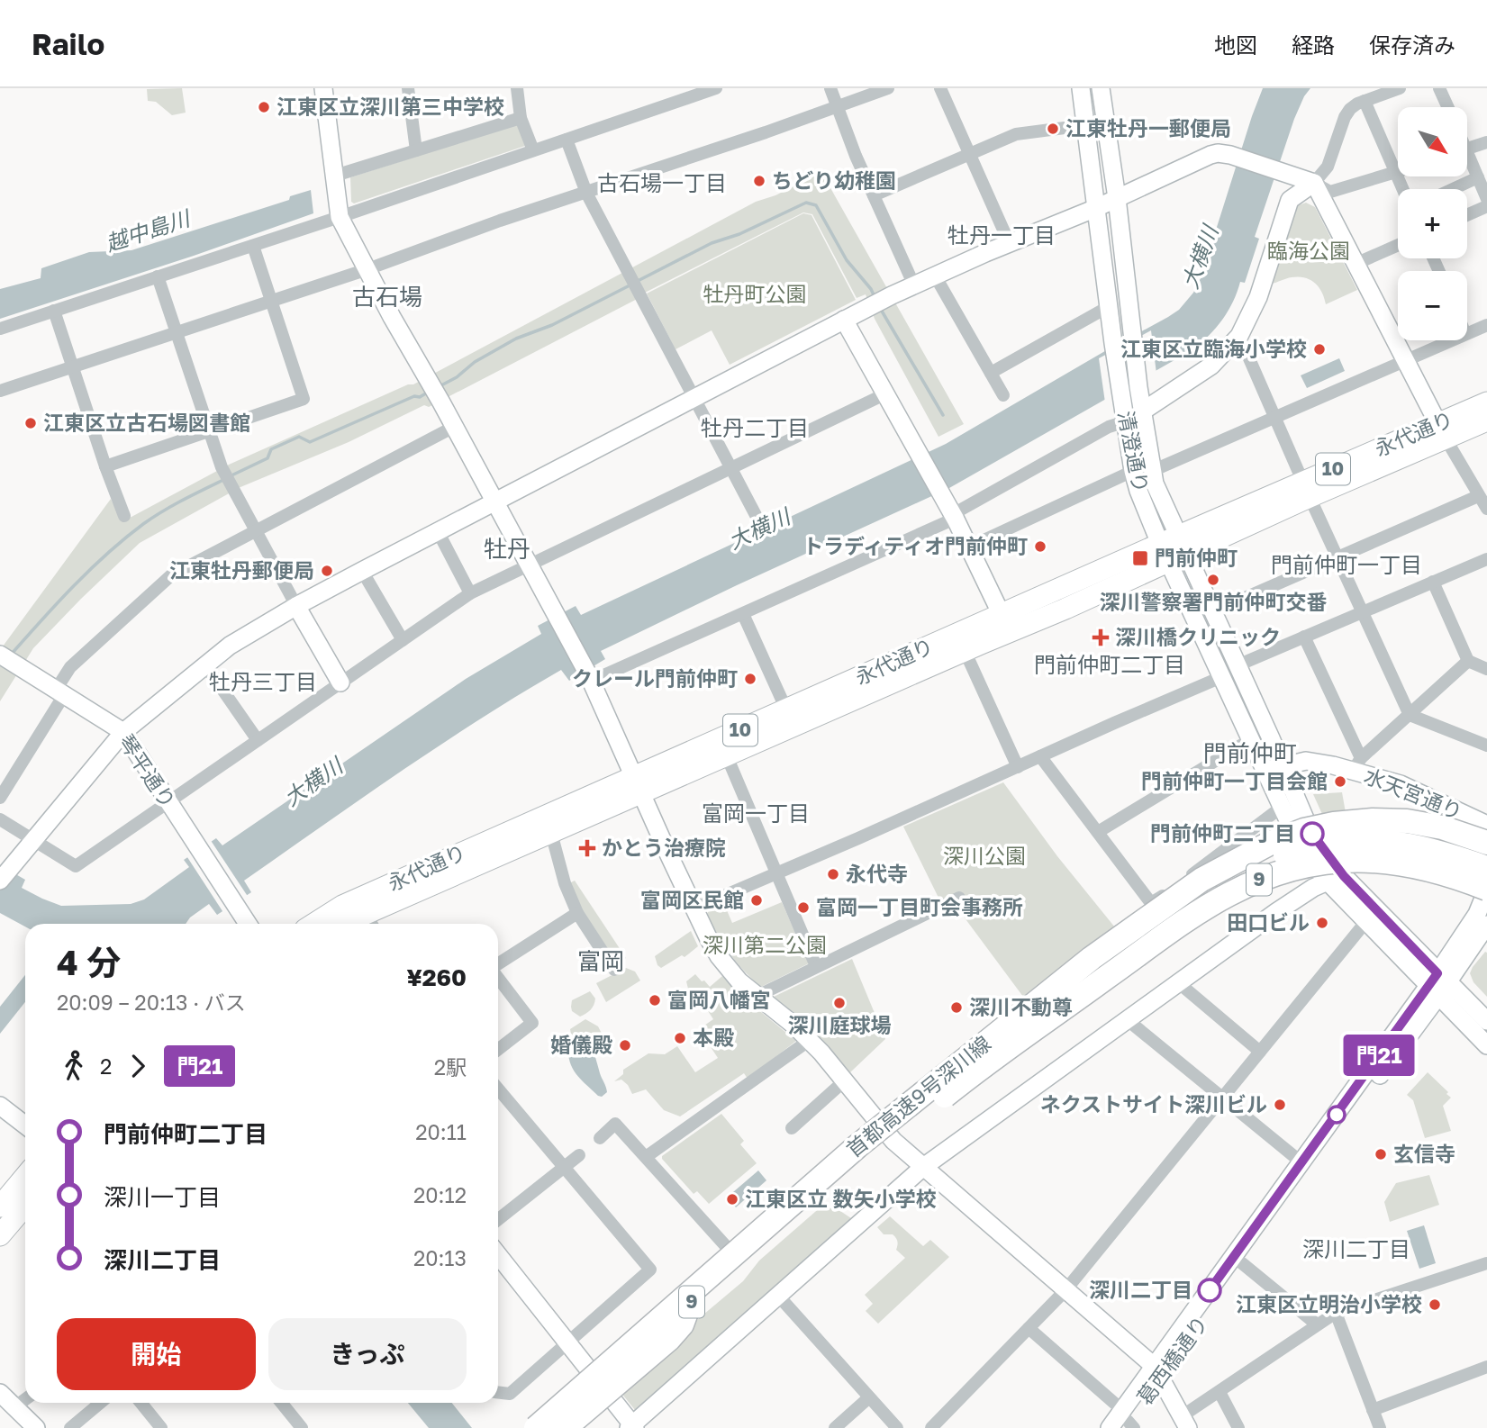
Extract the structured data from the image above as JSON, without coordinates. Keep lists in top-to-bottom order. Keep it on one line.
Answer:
{"streets":{"highway":["9","首都高速9号深川線"],"main road":["永代通り","10"],"street":["清澄通り","琴平通り","水天宮通り","葛西橋通り"]},"crossings":[["永代通り","清澄通り"],["清澄通り","水天宮通り"],["清澄通り","葛西橋通り"],["首都高速9号深川線","葛西橋通り"]],"districts":["古石場一丁目","牡丹一丁目","古石場","牡丹二丁目","牡丹","門前仲町一丁目","門前仲町二丁目","牡丹三丁目","門前仲町","富岡一丁目","富岡","深川二丁目"],"water":["越中島川","大横川"],"parks":["臨海公園","牡丹町公園","深川公園","深川第二公園"],"places":{"other":["江東区立深川第三中学校","江東牡丹一郵便局","ちどり幼稚園","江東区立臨海小学校","江東区立古石場図書館","トラディティオ門前仲町","江東牡丹郵便局","深川警察署門前仲町交番","クレール門前仲町","門前仲町一丁目会館","門前仲町二丁目","永代寺","富岡区民館","富岡一丁目町会事務所","田口ビル","富岡八幡宮","深川庭球場","深川不動尊","本殿","婚儀殿","ネクストサイト深川ビル","玄信寺","江東区立 数矢小学校","深川二丁目","江東区立明治小学校"],"transit":["門前仲町"],"health":["深川橋クリニック","かとう治療院"]},"lines":["bus line 門21"],"north":"bottom right","page":{"header":"Railo","nav":["地図","経路","保存済み"],"on_map":"門21","map_buttons":["+","−"],"heading":["4 分","20:09 – 20:13 · バス","¥260"],"legs":["2","門21","2駅"],"list":[{"name":"門前仲町二丁目","value":"20:11"},{"name":"深川一丁目","value":"20:12"},{"name":"深川二丁目","value":"20:13"}],"buttons":["開始","きっぷ"]}}
